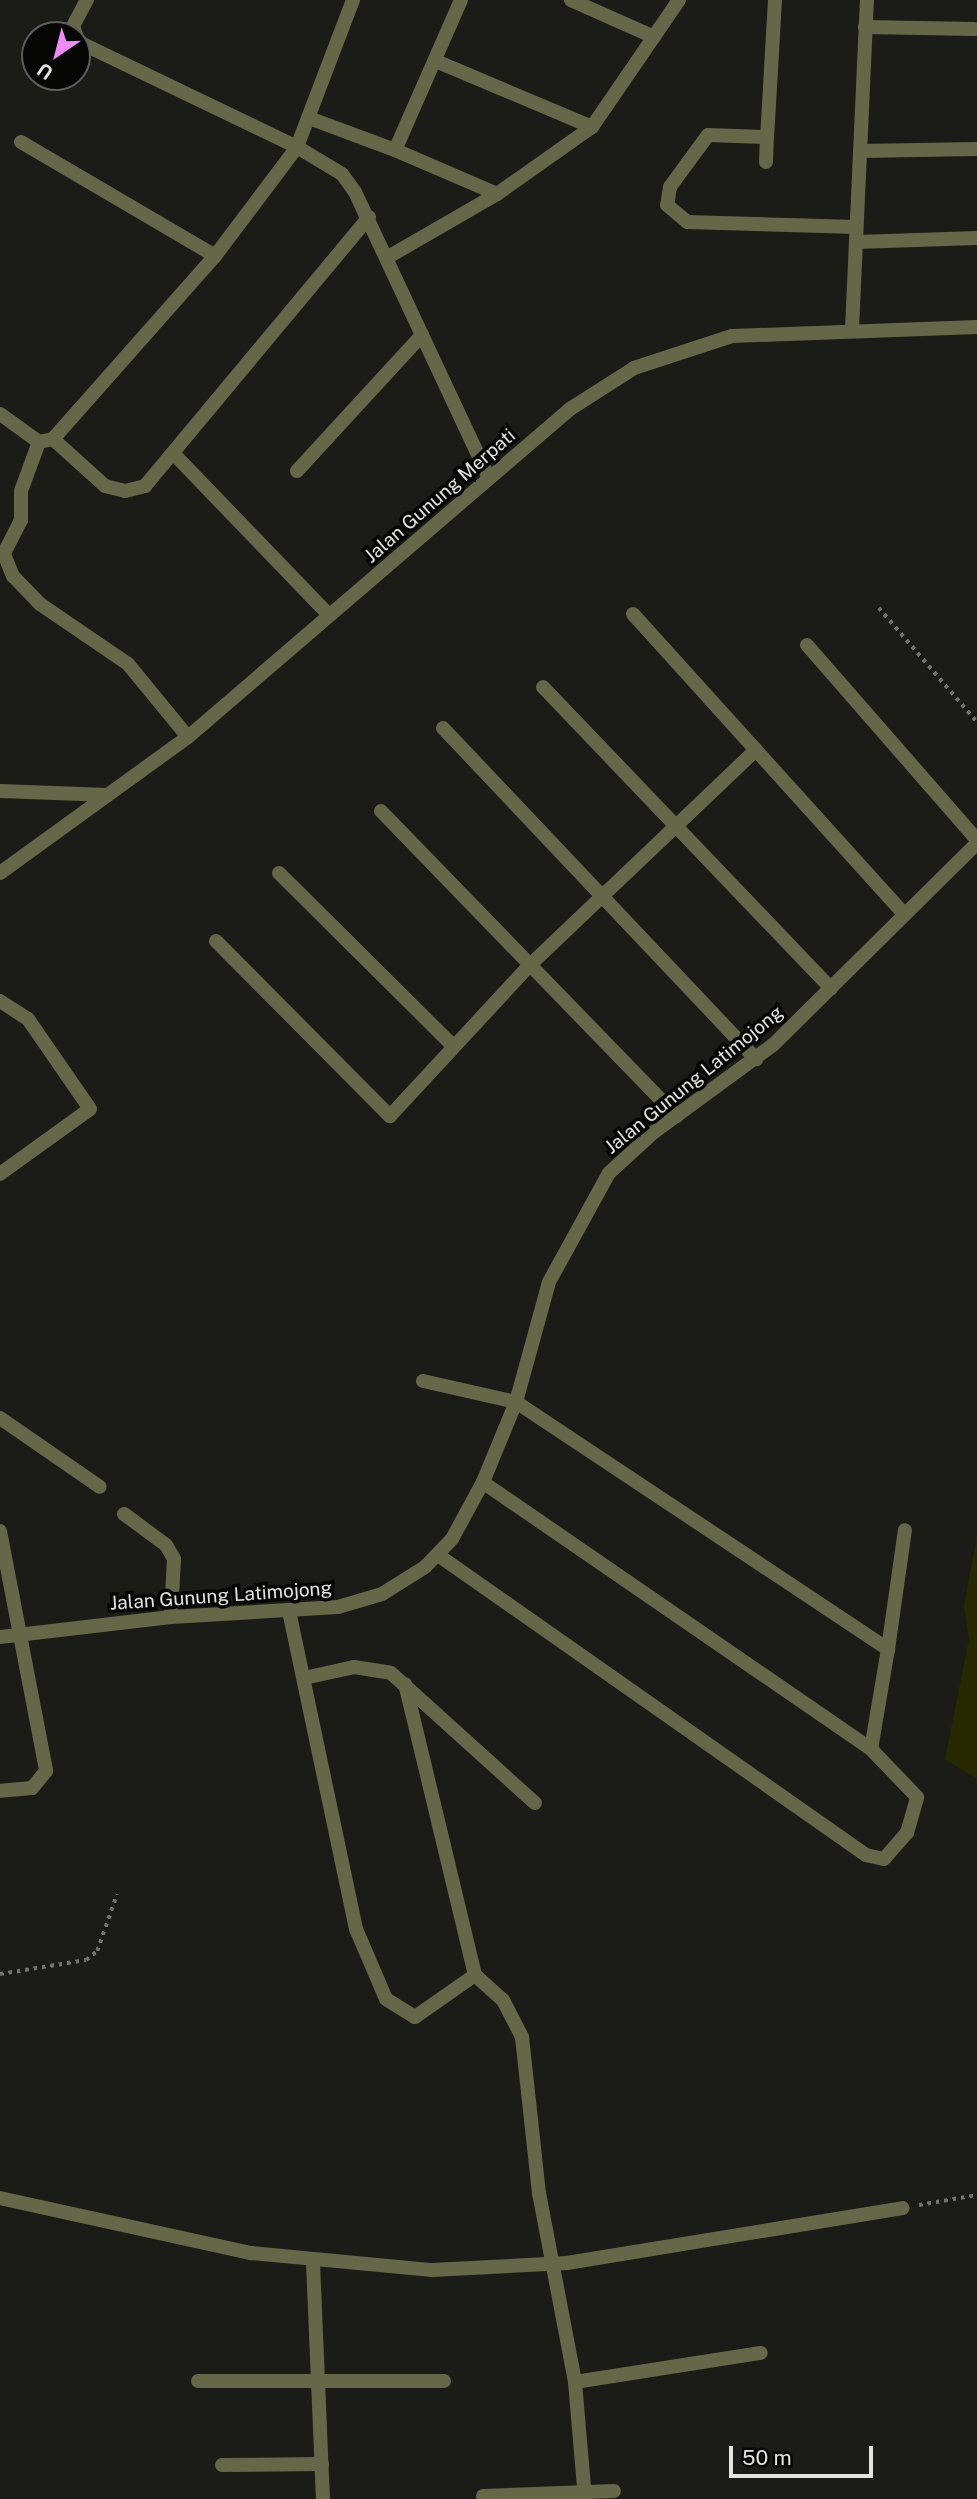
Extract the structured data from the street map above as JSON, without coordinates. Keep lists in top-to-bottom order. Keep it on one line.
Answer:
{"streets":{"street":["Jalan Gunung Merpati","Jalan Gunung Latimojong"]},"scale_bar":"50 m","north":"bottom left"}
